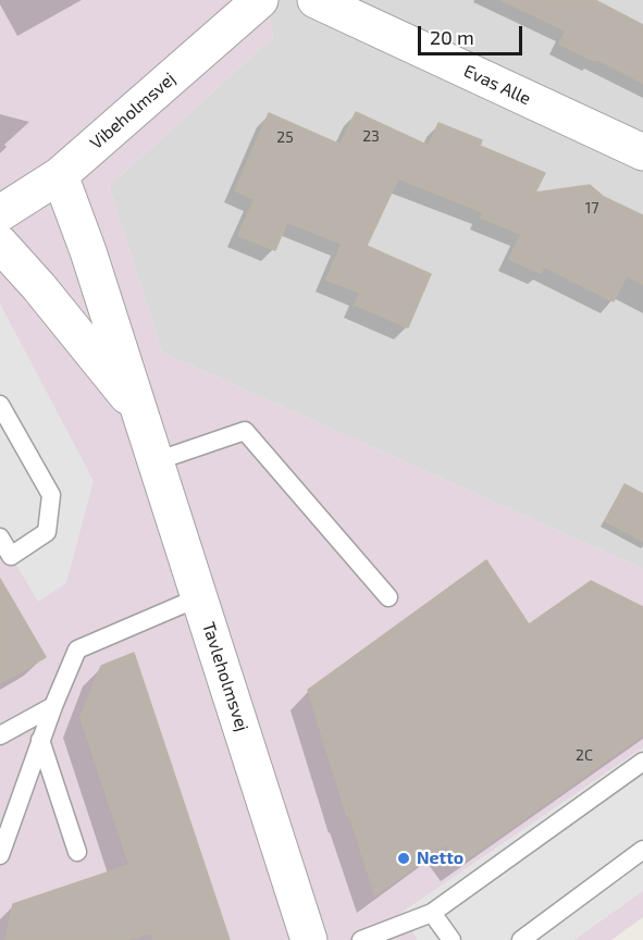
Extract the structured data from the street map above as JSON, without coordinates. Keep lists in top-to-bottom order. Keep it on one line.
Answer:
{"streets":{"street":["Evas Alle","Vibeholmsvej","Tavleholmsvej"]},"crossings":[["Vibeholmsvej","Tavleholmsvej"]],"places":["Netto"],"house_numbers":["23","25","17","2C"],"scale_bar":"20 m"}
